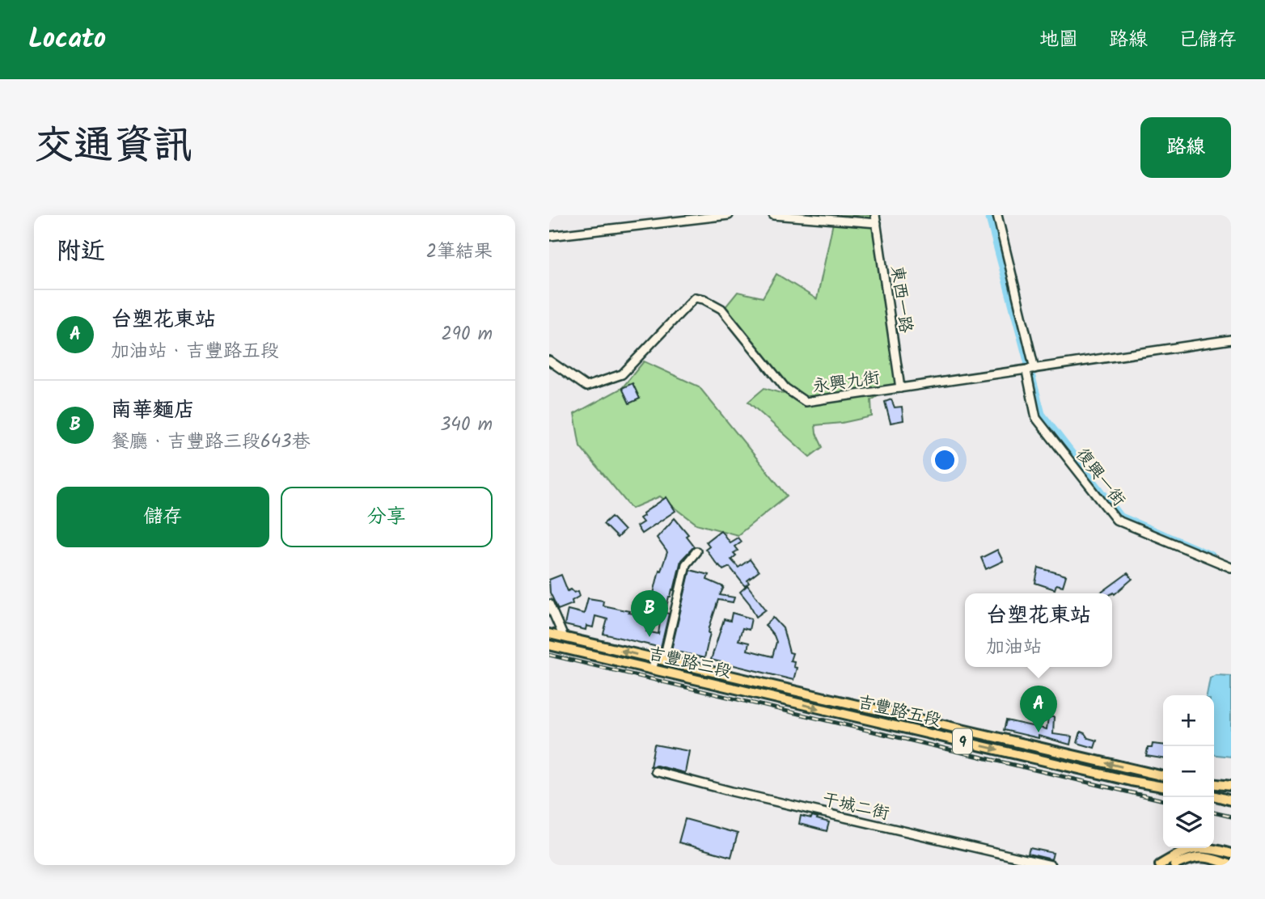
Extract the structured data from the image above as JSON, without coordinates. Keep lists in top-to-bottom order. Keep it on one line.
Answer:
{"streets":{"main road":["吉豐路三段","吉豐路五段","9"],"street":["東西一路","永興九街","復興一街","干城二街"]},"crossings":[["東西一路","永興九街"],["永興九街","復興一街"],["吉豐路三段","吉豐路五段"]],"page":{"header":"Locato","nav":["地圖","路線","已儲存"],"title":"交通資訊","buttons":["路線",["儲存","分享"]],"heading":["附近","2筆結果"],"list":[{"mark":"A","name":"台塑花東站","note":"加油站 · 吉豐路五段","value":"290 m"},{"mark":"B","name":"南華麵店","note":"餐廳 · 吉豐路三段643巷","value":"340 m"}],"pins":["B","A"],"popup":["台塑花東站","加油站"],"map_buttons":["+","−"]}}
